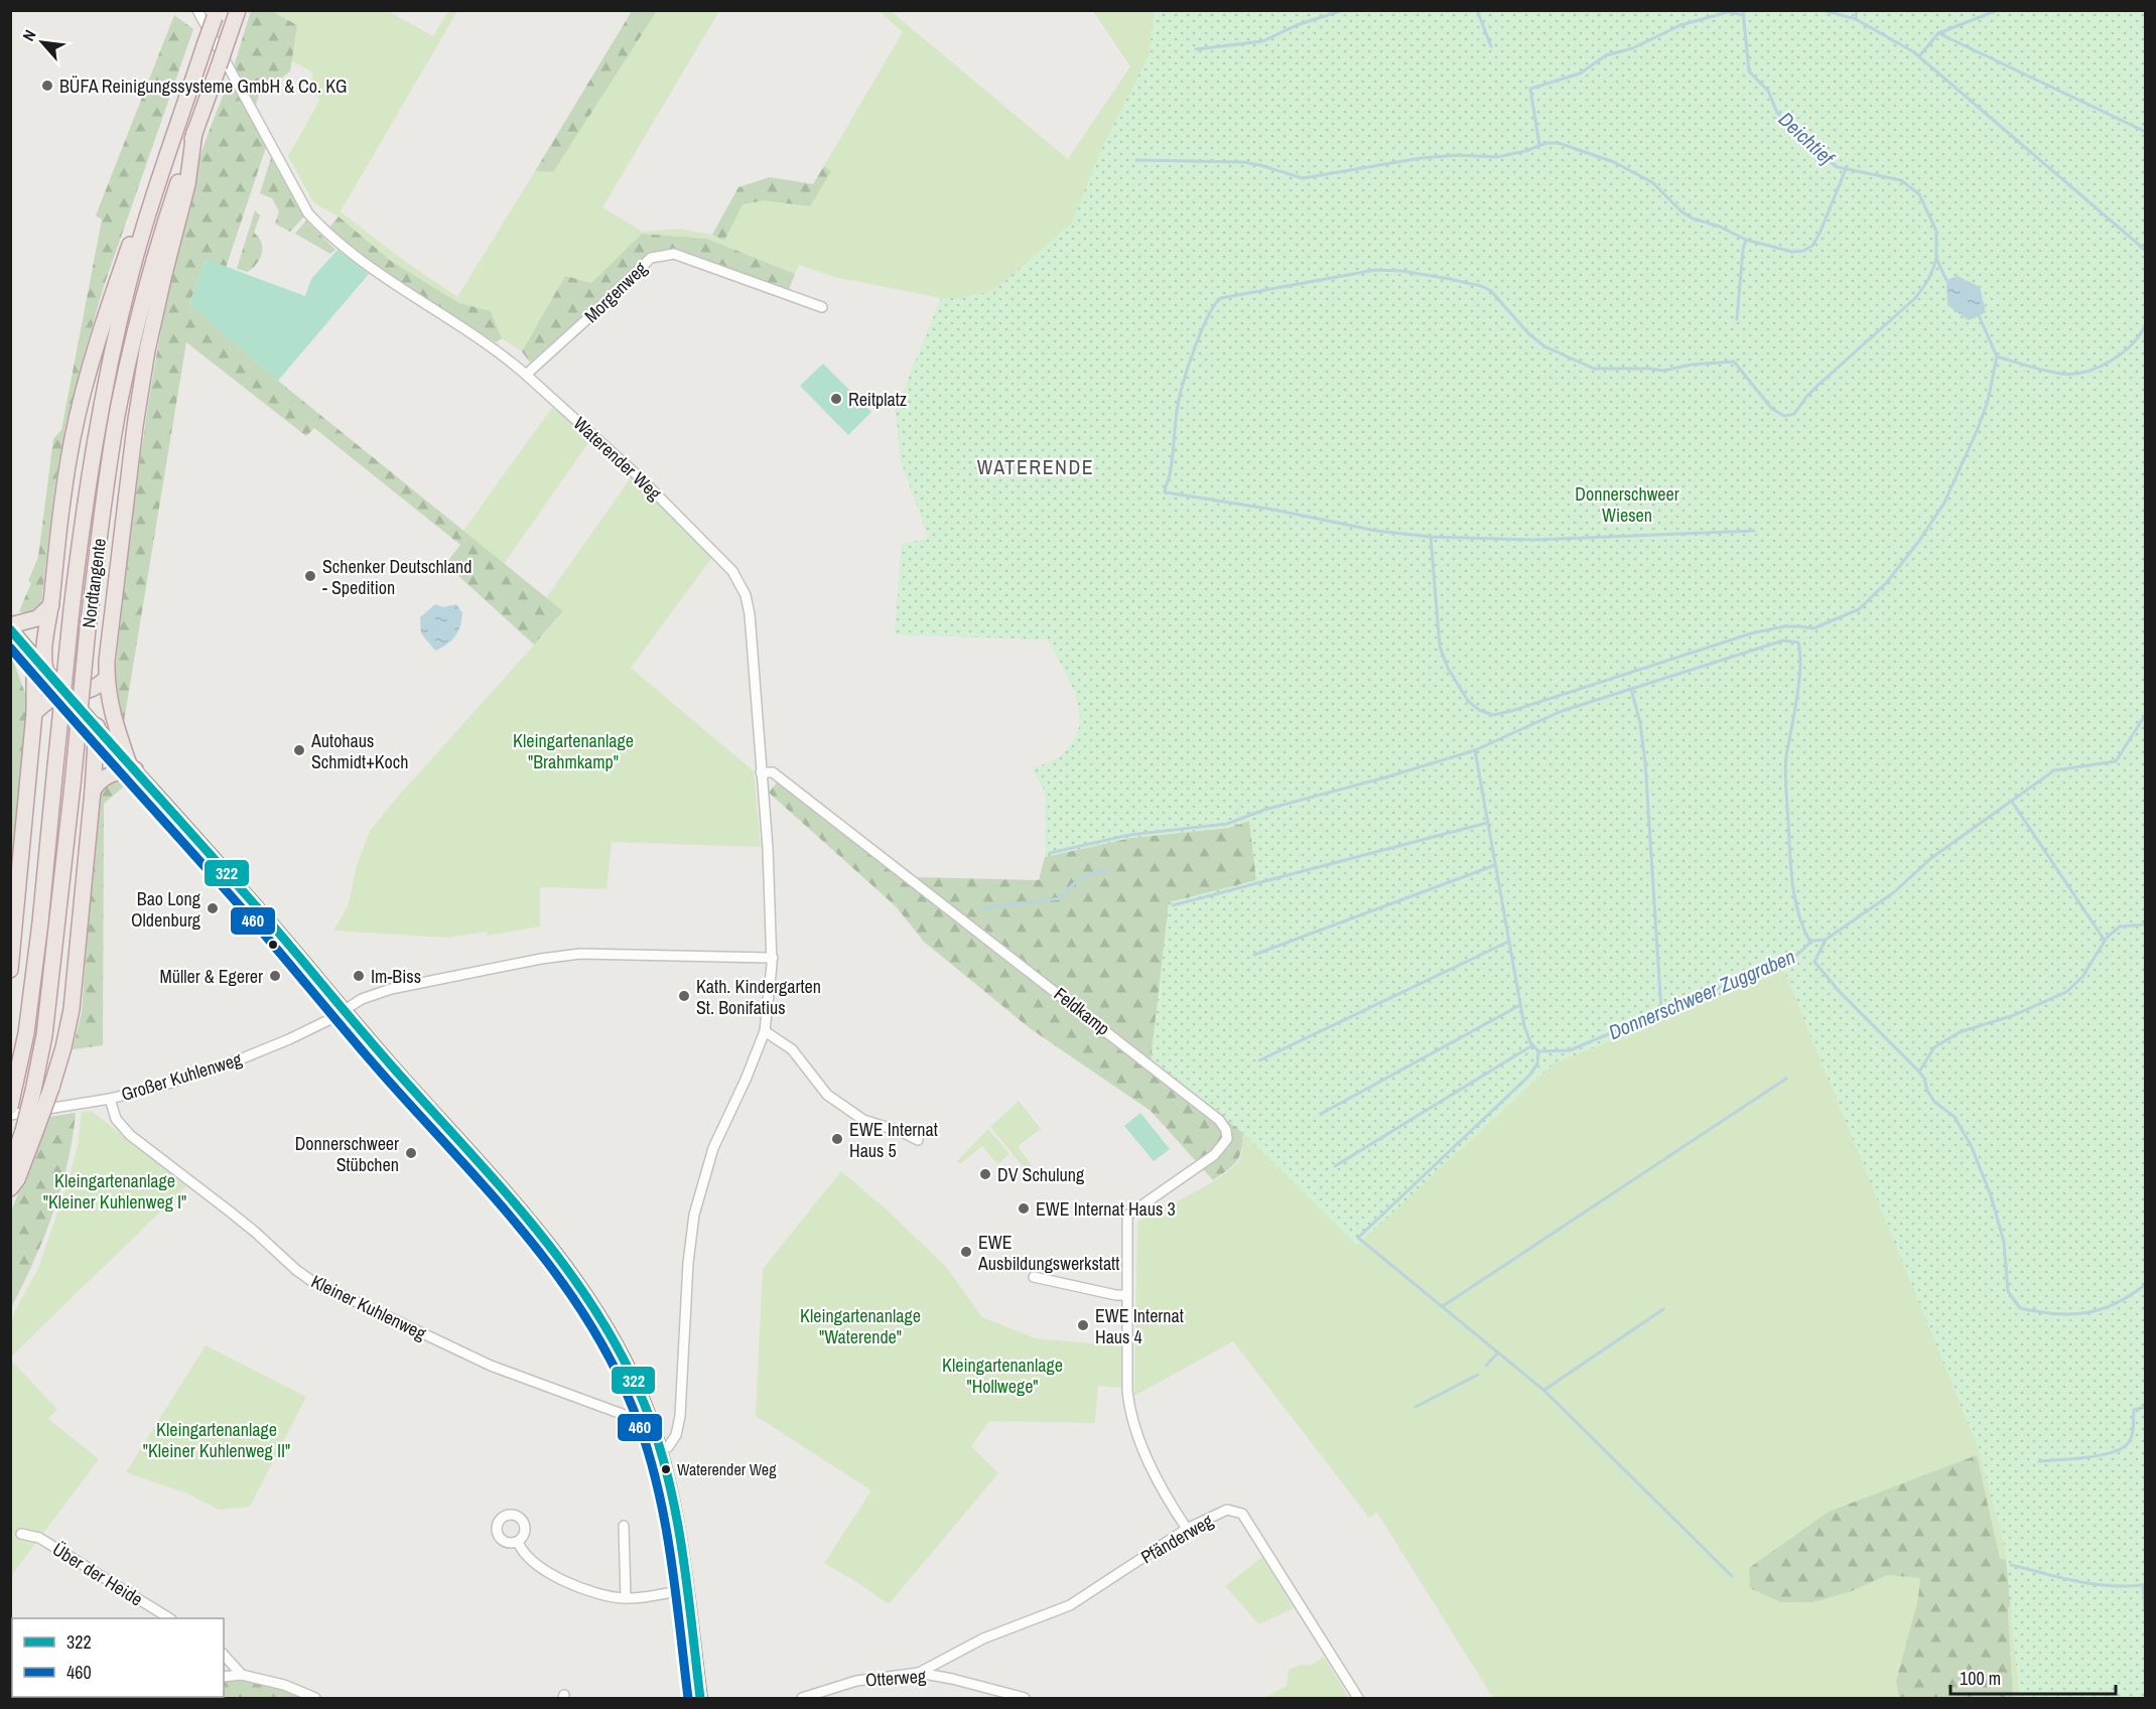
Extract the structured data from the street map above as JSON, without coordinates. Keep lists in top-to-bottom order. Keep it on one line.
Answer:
{"streets":{"highway":["Nordtangente"],"street":["Morgenweg","Waterender Weg","Feldkamp","Großer Kuhlenweg","Kleiner Kuhlenweg","Pfänderweg","Über der Heide","Otterweg"]},"crossings":[["Morgenweg","Waterender Weg"],["Waterender Weg","Feldkamp"],["Waterender Weg","Großer Kuhlenweg"],["Feldkamp","Pfänderweg"],["Großer Kuhlenweg","Kleiner Kuhlenweg"],["Pfänderweg","Otterweg"]],"districts":["WATERENDE"],"water":["Deichtief","Donnerschweer Zuggraben"],"parks":["Donnerschweer Wiesen","Kleingartenanlage \"Brahmkamp\"","Kleingartenanlage \"Kleiner Kuhlenweg I\"","Kleingartenanlage \"Waterende\"","Kleingartenanlage \"Hollwege\"","Kleingartenanlage \"Kleiner Kuhlenweg II\""],"places":["BÜFA Reinigungssysteme GmbH & Co. KG","Reitplatz","Schenker Deutschland - Spedition","Autohaus Schmidt+Koch","Bao Long Oldenburg","Müller & Egerer","Im-Biss","Kath. Kindergarten St. Bonifatius","EWE Internat Haus 5","Donnerschweer Stübchen","DV Schulung","EWE Internat Haus 3","EWE Ausbildungswerkstatt","EWE Internat Haus 4","Waterender Weg"],"lines":["transit line 322","transit line 460"],"legend":["322","460"],"scale_bar":"100 m","north":"top left"}
